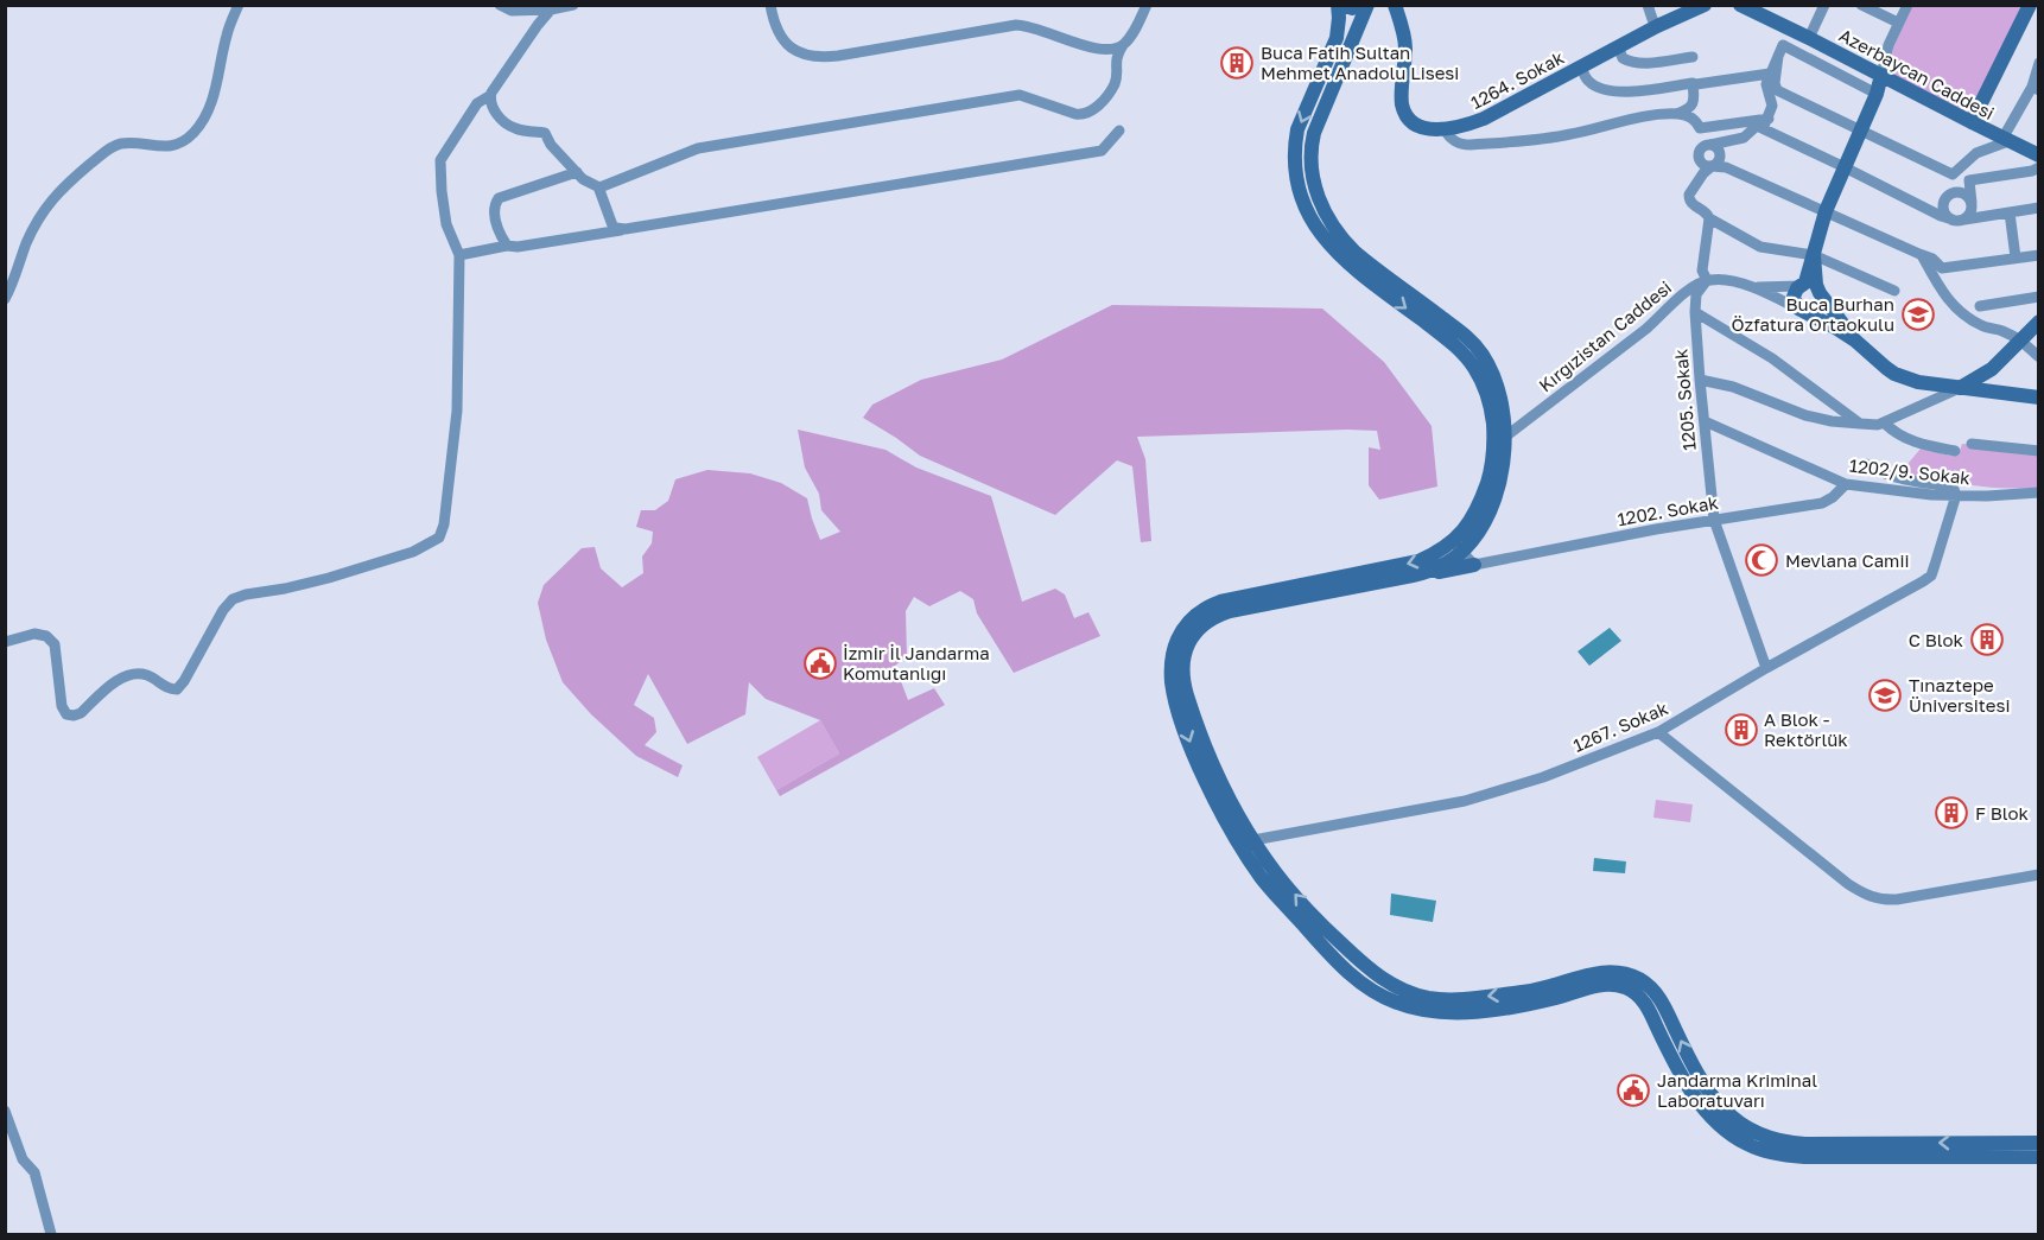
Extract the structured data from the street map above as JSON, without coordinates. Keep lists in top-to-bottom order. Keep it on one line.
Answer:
{"streets":{"main road":["Azerbaycan Caddesi","1264. Sokak"],"street":["Kırgızistan Caddesi","1205. Sokak","1202/9. Sokak","1202. Sokak","1267. Sokak"]},"crossings":[["Kırgızistan Caddesi","1205. Sokak"],["1205. Sokak","1202/9. Sokak"],["1205. Sokak","1202. Sokak"],["1205. Sokak","1267. Sokak"],["1202/9. Sokak","1202. Sokak"],["1202/9. Sokak","1267. Sokak"]],"places":{"building":["Buca Fatih Sultan Mehmet Anadolu Lisesi","C Blok","A Blok - Rektörlük","F Blok"],"school or university":["Buca Burhan Özfatura Ortaokulu","Tınaztepe Üniversitesi"],"mosque":["Mevlana Camii"],"public building":["İzmir İl Jandarma Komutanlığı","Jandarma Kriminal Laboratuvarı"]}}
